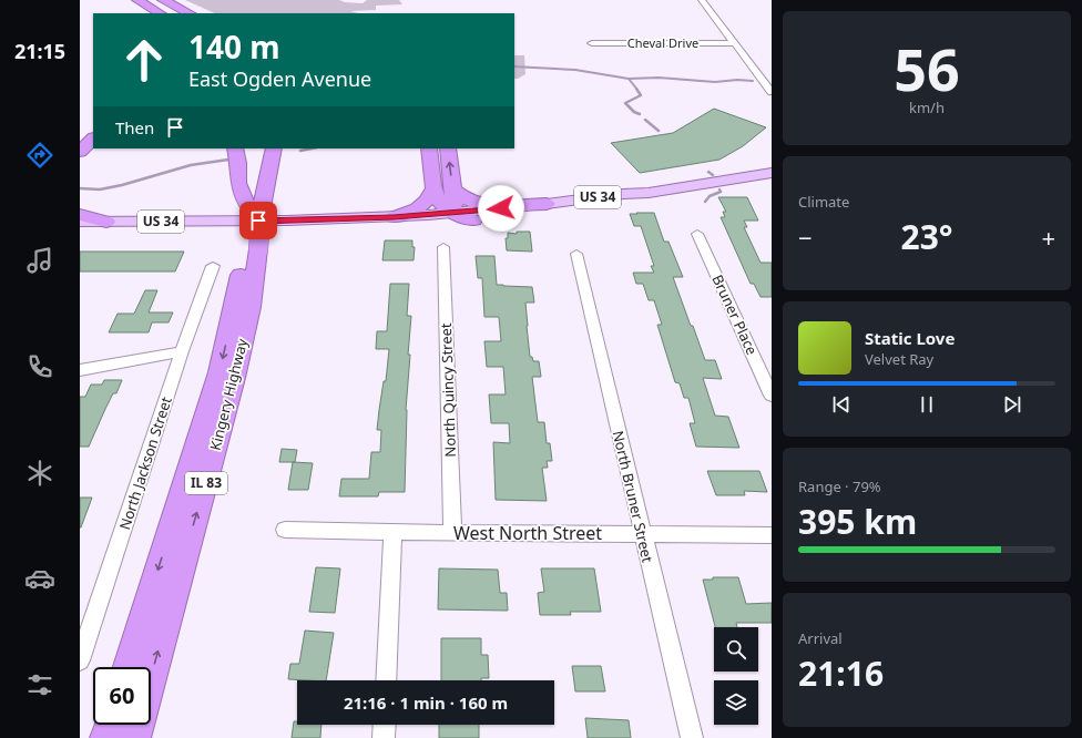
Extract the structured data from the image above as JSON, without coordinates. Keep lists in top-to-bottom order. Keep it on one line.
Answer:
{"streets":{"highway":["Kingery Highway","IL 83"],"main road":["US 34"],"street":["Cheval Drive","Bruner Place","North Quincy Street","North Jackson Street","North Bruner Street","West North Street"]},"crossings":[["North Quincy Street","West North Street"],["North Bruner Street","West North Street"]],"page":{"tabs":"21:15","tile":[["56","km/h"],"Climate",["Range · 79%","395 km"],["Arrival","21:16"]],"turn":["140 m","East Ogden Avenue"],"then":"Then","heat":["−","23°","+"],"song":["Static Love","Velvet Ray"],"limit":"60","trip":"21:16 · 1 min · 160 m"}}
